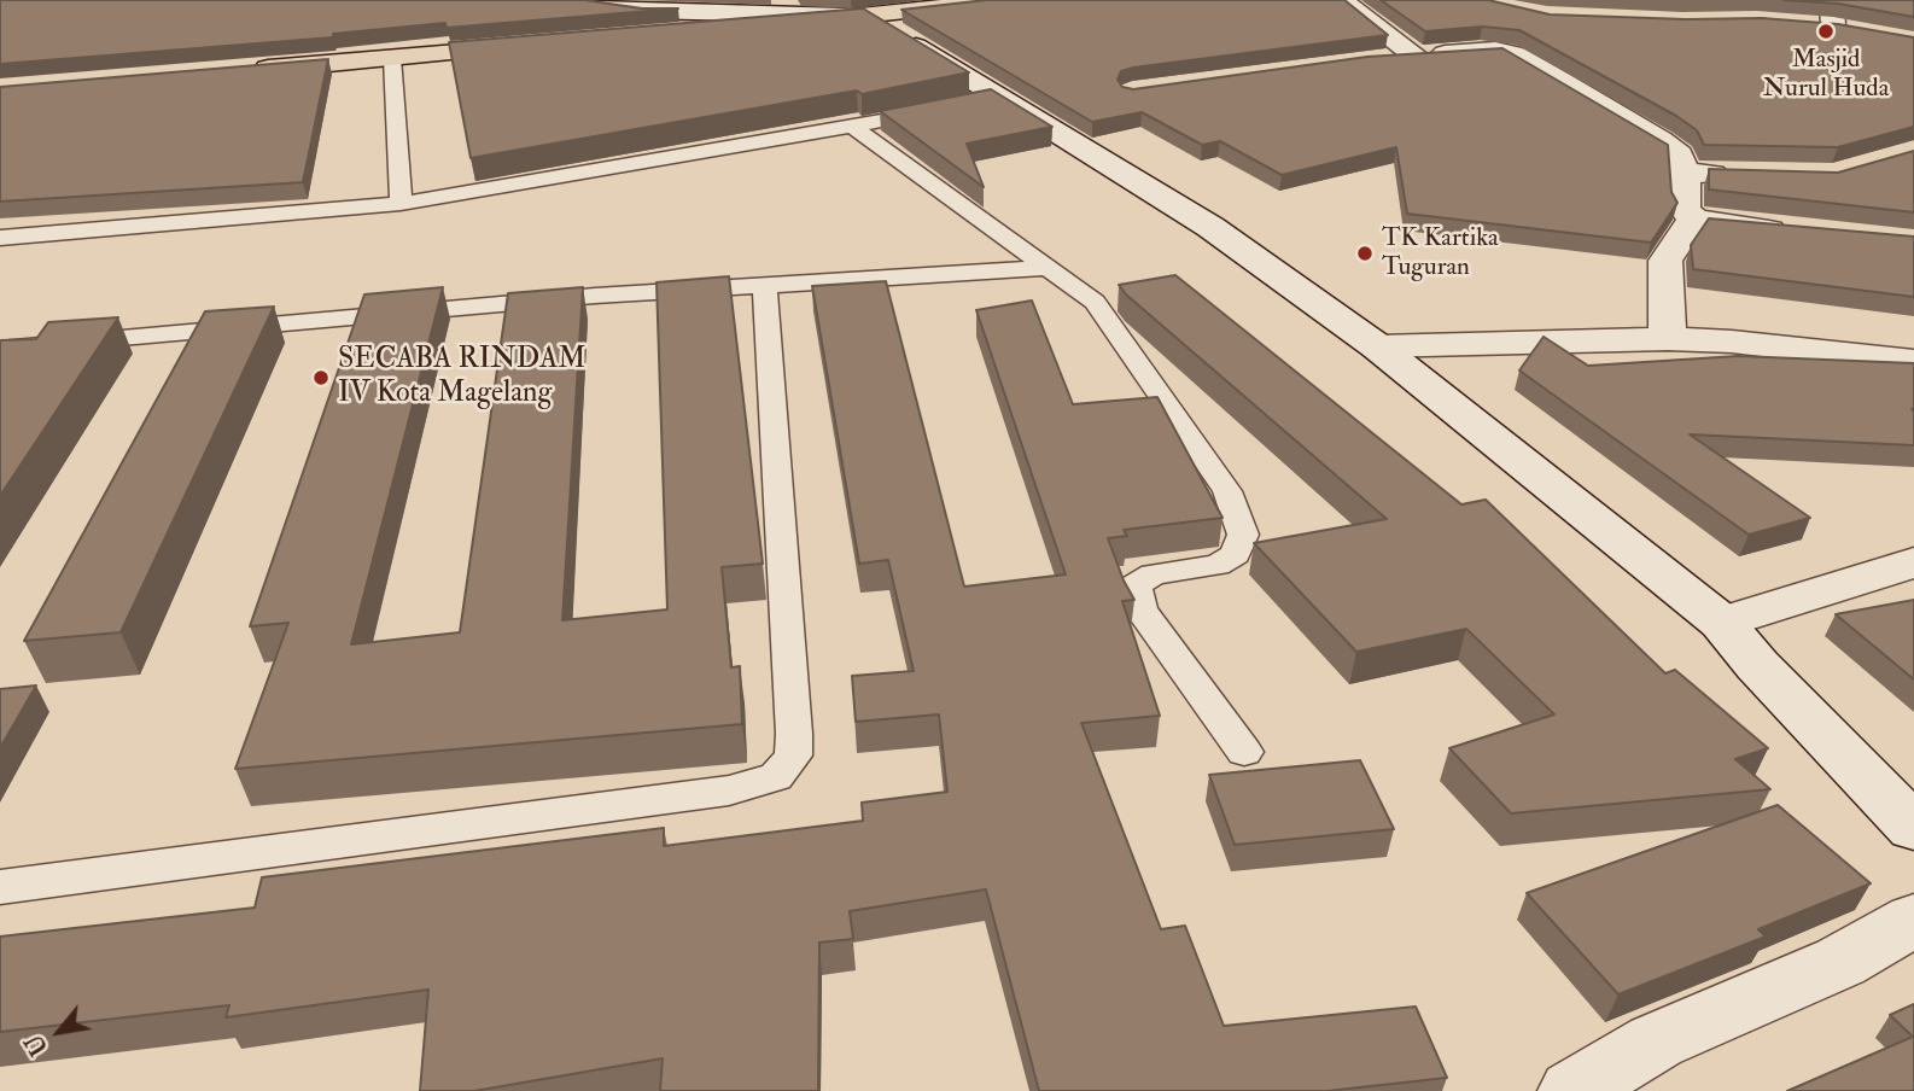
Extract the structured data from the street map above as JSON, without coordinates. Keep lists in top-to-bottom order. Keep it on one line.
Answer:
{"places":["Masjid Nurul Huda","TK Kartika Tuguran","SECABA RINDAM IV Kota Magelang"],"north":"bottom left"}
